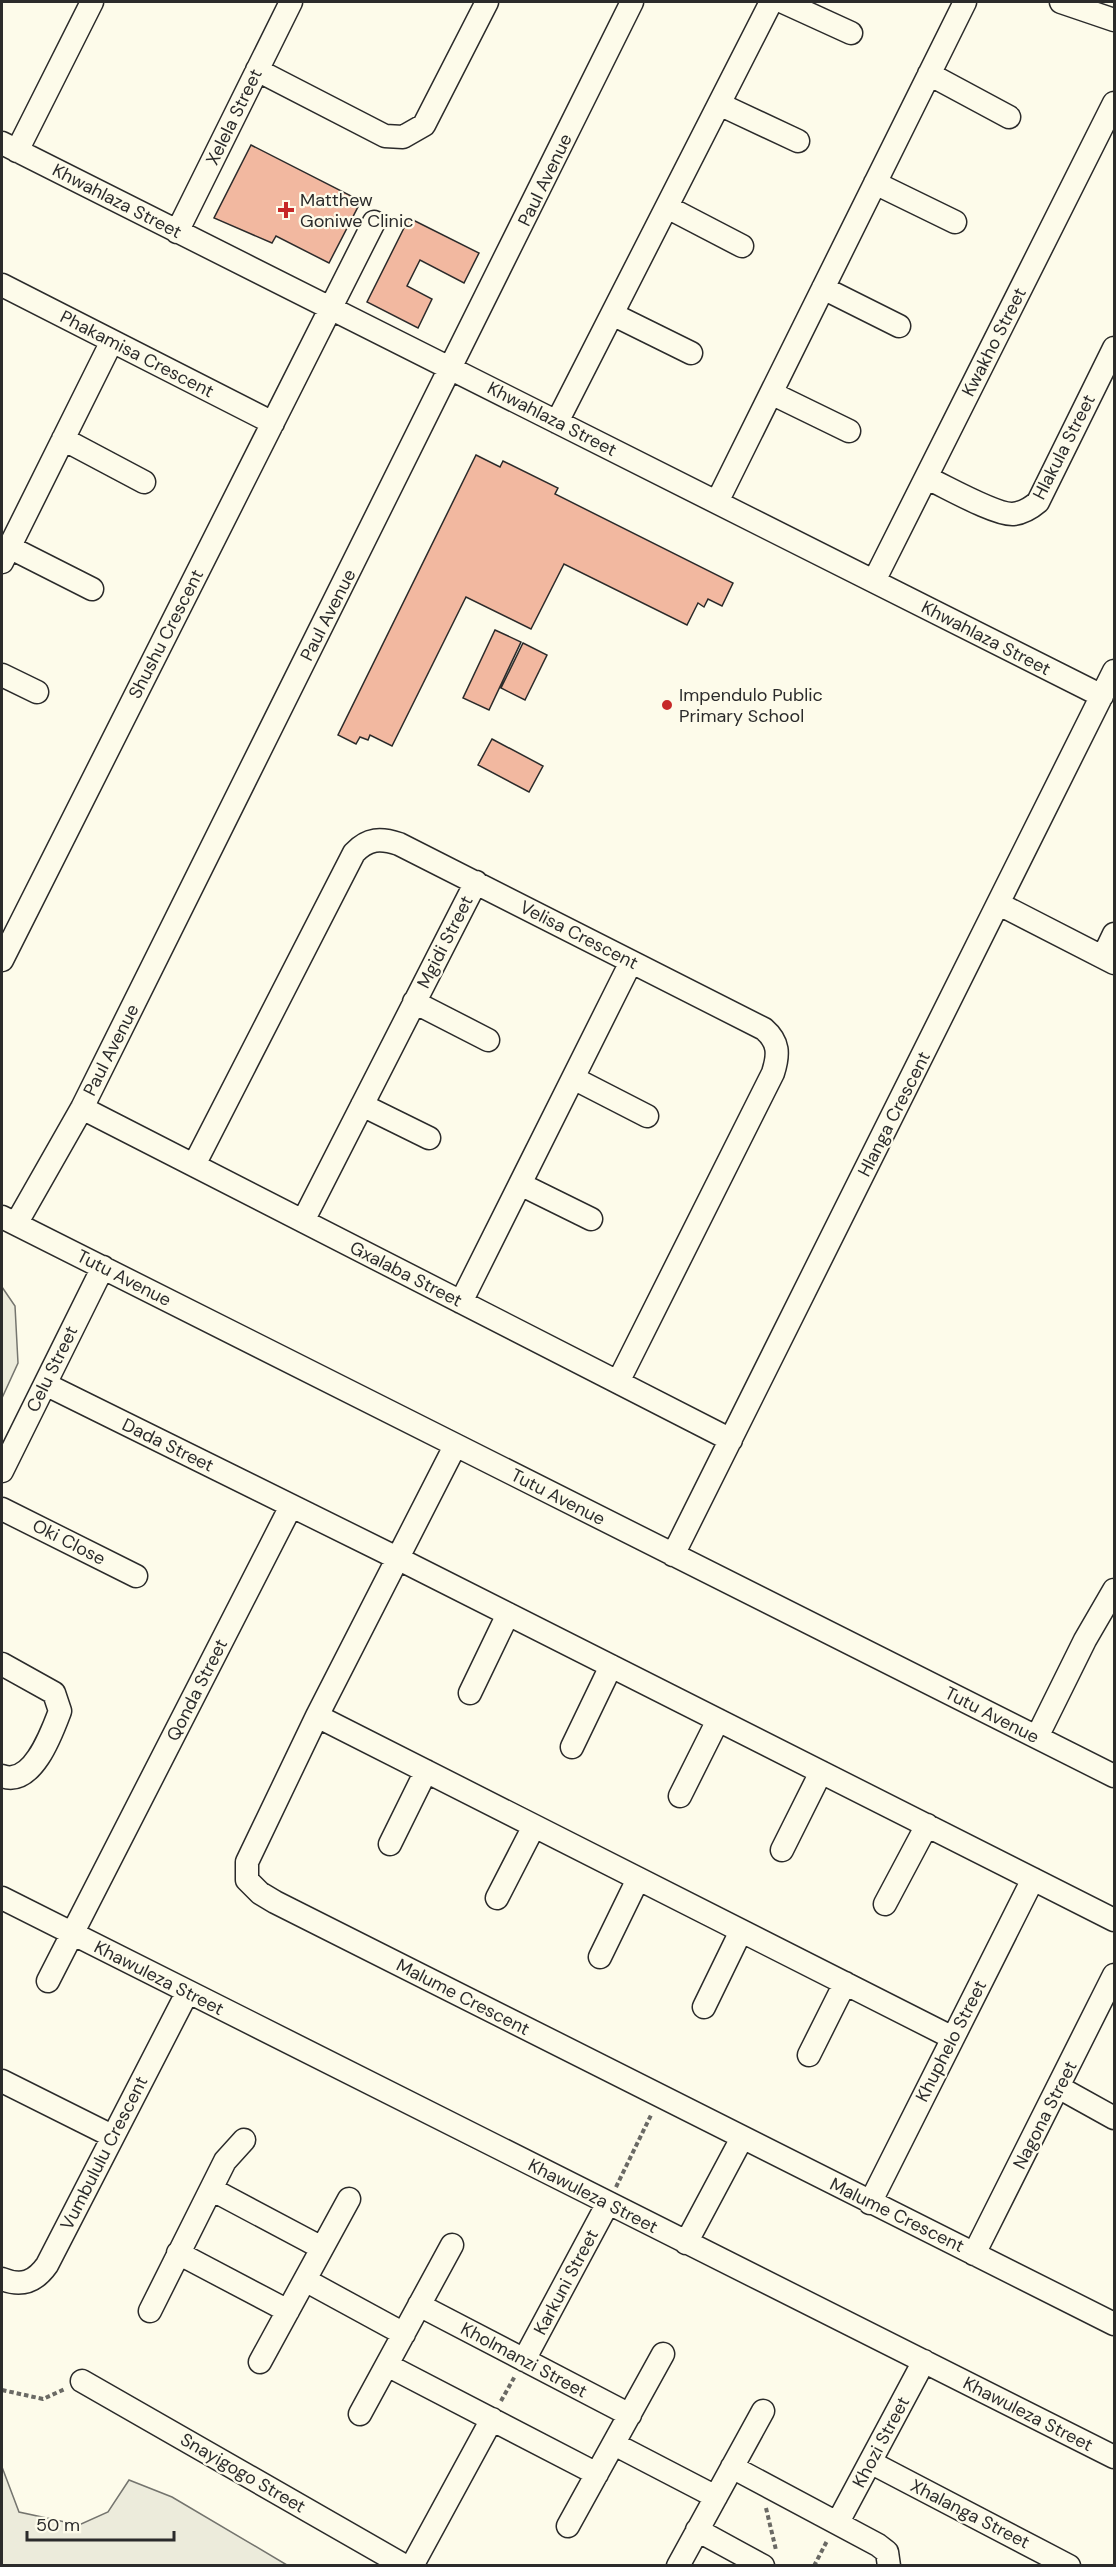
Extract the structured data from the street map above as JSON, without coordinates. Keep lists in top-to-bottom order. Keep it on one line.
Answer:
{"streets":{"street":["Xelela Street","Paul Avenue","Khwahlaza Street","Kwakho Street","Phakamisa Crescent","Hlakula Street","Shushu Crescent","Velisa Crescent","Mgidi Street","Hlanga Crescent","Gxalaba Street","Tutu Avenue","Celu Street","Dada Street","Oki Close","Qonda Street","Khawuleza Street","Malume Crescent","Khuphelo Street","Nagona Street","Vumbululu Crescent","Karkuni Street","Kholmanzi Street","Khozi Street","Snayigogo Street","Xhalanga Street"]},"crossings":[["Xelela Street","Khwahlaza Street"],["Paul Avenue","Khwahlaza Street"],["Paul Avenue","Gxalaba Street"],["Paul Avenue","Tutu Avenue"],["Khwahlaza Street","Kwakho Street"],["Khwahlaza Street","Shushu Crescent"],["Khwahlaza Street","Hlanga Crescent"],["Kwakho Street","Hlakula Street"],["Phakamisa Crescent","Shushu Crescent"],["Velisa Crescent","Mgidi Street"],["Velisa Crescent","Gxalaba Street"],["Mgidi Street","Gxalaba Street"],["Hlanga Crescent","Gxalaba Street"],["Hlanga Crescent","Tutu Avenue"],["Tutu Avenue","Celu Street"],["Tutu Avenue","Malume Crescent"],["Celu Street","Dada Street"],["Dada Street","Qonda Street"],["Qonda Street","Khawuleza Street"],["Khawuleza Street","Vumbululu Crescent"],["Khawuleza Street","Karkuni Street"],["Khawuleza Street","Khozi Street"],["Malume Crescent","Khuphelo Street"],["Malume Crescent","Nagona Street"],["Karkuni Street","Kholmanzi Street"],["Khozi Street","Xhalanga Street"]],"places":{"health":["Matthew Goniwe Clinic"],"other":["Impendulo Public Primary School"]},"scale_bar":"50 m"}
